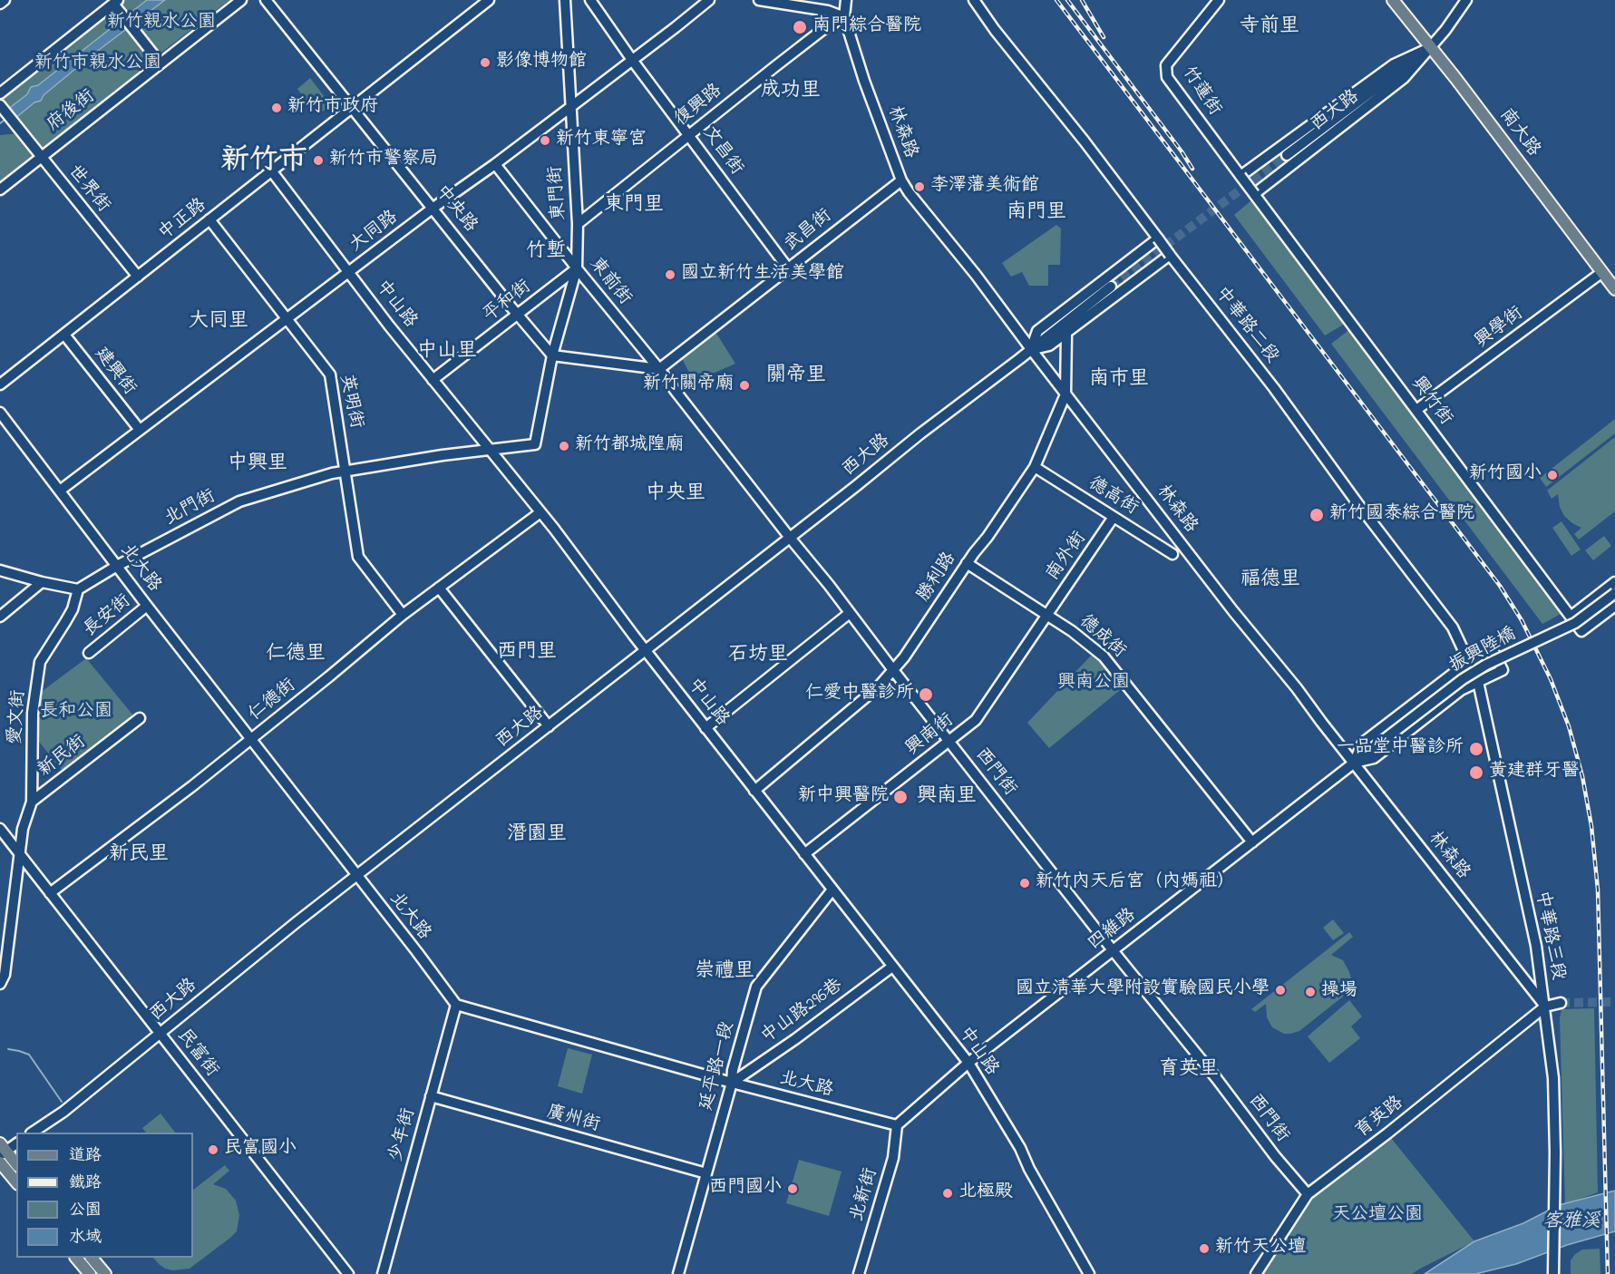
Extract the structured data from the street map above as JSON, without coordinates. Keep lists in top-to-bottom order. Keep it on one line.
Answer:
{"streets":{"main road":["南大路"],"street":["竹蓮街","復興路","府後街","西大路","林森路","文昌街","世界街","東門街","中央路","中正路","武昌街","大同路","東前街","平和街","中山路","中華路二段","興學街","建興街","英明街","興竹街","德高街","北門街","南外街","北大路","勝利路","長安街","德成街","振興陸橋","仁德街","愛文街","興南街","新民街","西門街","四維路","中華路三段","中山路296巷","民富街","延平路一段","育英路","廣州街","少年街","北新街"]},"crossings":[["竹蓮街","西大路"],["竹蓮街","興竹街"],["復興路","林森路"],["復興路","文昌街"],["復興路","東門街"],["府後街","世界街"],["西大路","林森路"],["西大路","南大路"],["西大路","中山路"],["西大路","中華路二段"],["西大路","興竹街"],["西大路","北大路"],["西大路","勝利路"],["西大路","西門街"],["西大路","民富街"],["林森路","武昌街"],["林森路","勝利路"],["林森路","四維路"],["林森路","中華路三段"],["林森路","育英路"],["南大路","興學街"],["文昌街","武昌街"],["文昌街","大同路"],["世界街","中正路"],["東門街","中央路"],["東門街","大同路"],["東門街","東前街"],["東門街","平和街"],["東門街","北門街"],["中央路","中正路"],["中央路","大同路"],["中央路","平和街"],["中正路","中山路"],["中正路","建興街"],["中正路","英明街"],["武昌街","東前街"],["武昌街","西門街"],["大同路","東前街"],["大同路","中山路"],["大同路","建興街"],["大同路","英明街"],["大同路","北大路"],["東前街","平和街"],["東前街","西門街"],["平和街","中山路"],["中山路","北門街"],["中山路","勝利路"],["中山路","仁德街"],["中山路","興南街"],["中山路","四維路"],["中山路","中山路296巷"],["中山路","延平路一段"],["中華路二段","四維路"],["中華路二段","中華路三段"],["興學街","興竹街"],["英明街","北門街"],["英明街","仁德街"],["德高街","南外街"],["德高街","勝利路"],["北門街","北大路"],["北門街","愛文街"],["南外街","德成街"],["南外街","興南街"],["北大路","長安街"],["北大路","仁德街"],["北大路","中山路296巷"],["北大路","延平路一段"],["北大路","少年街"],["北大路","北新街"],["勝利路","德成街"],["勝利路","西門街"],["德成街","興南街"],["德成街","四維路"],["振興陸橋","四維路"],["仁德街","民富街"],["愛文街","新民街"],["愛文街","民富街"],["興南街","西門街"],["西門街","四維路"],["西門街","育英路"],["四維路","中華路三段"],["中華路三段","育英路"],["中山路296巷","延平路一段"],["延平路一段","廣州街"],["廣州街","少年街"]],"districts":["寺前里","成功里","新竹市","東門里","南門里","竹塹","大同里","中山里","關帝里","南市里","中興里","中央里","福德里","西門里","仁德里","石坊里","興南里","潛園里","新民里","崇禮里","育英里"],"water":["客雅溪"],"parks":["新竹親水公園","新竹市親水公園","興南公園","長和公園","天公壇公園"],"places":["南門綜合醫院","影像博物館","新竹市政府","新竹東寧宮","新竹市警察局","李澤藩美術館","國立新竹生活美學館","新竹關帝廟","新竹都城隍廟","新竹國小","新竹國泰綜合醫院","仁愛中醫診所","一品堂中醫診所","黃建群牙醫","新中興醫院","新竹內天后宮（內媽祖）","國立清華大學附設實驗國民小學","操場","民富國小","西門國小","北極殿","新竹天公壇"],"legend":["道路","鐵路","公園","水域"]}
